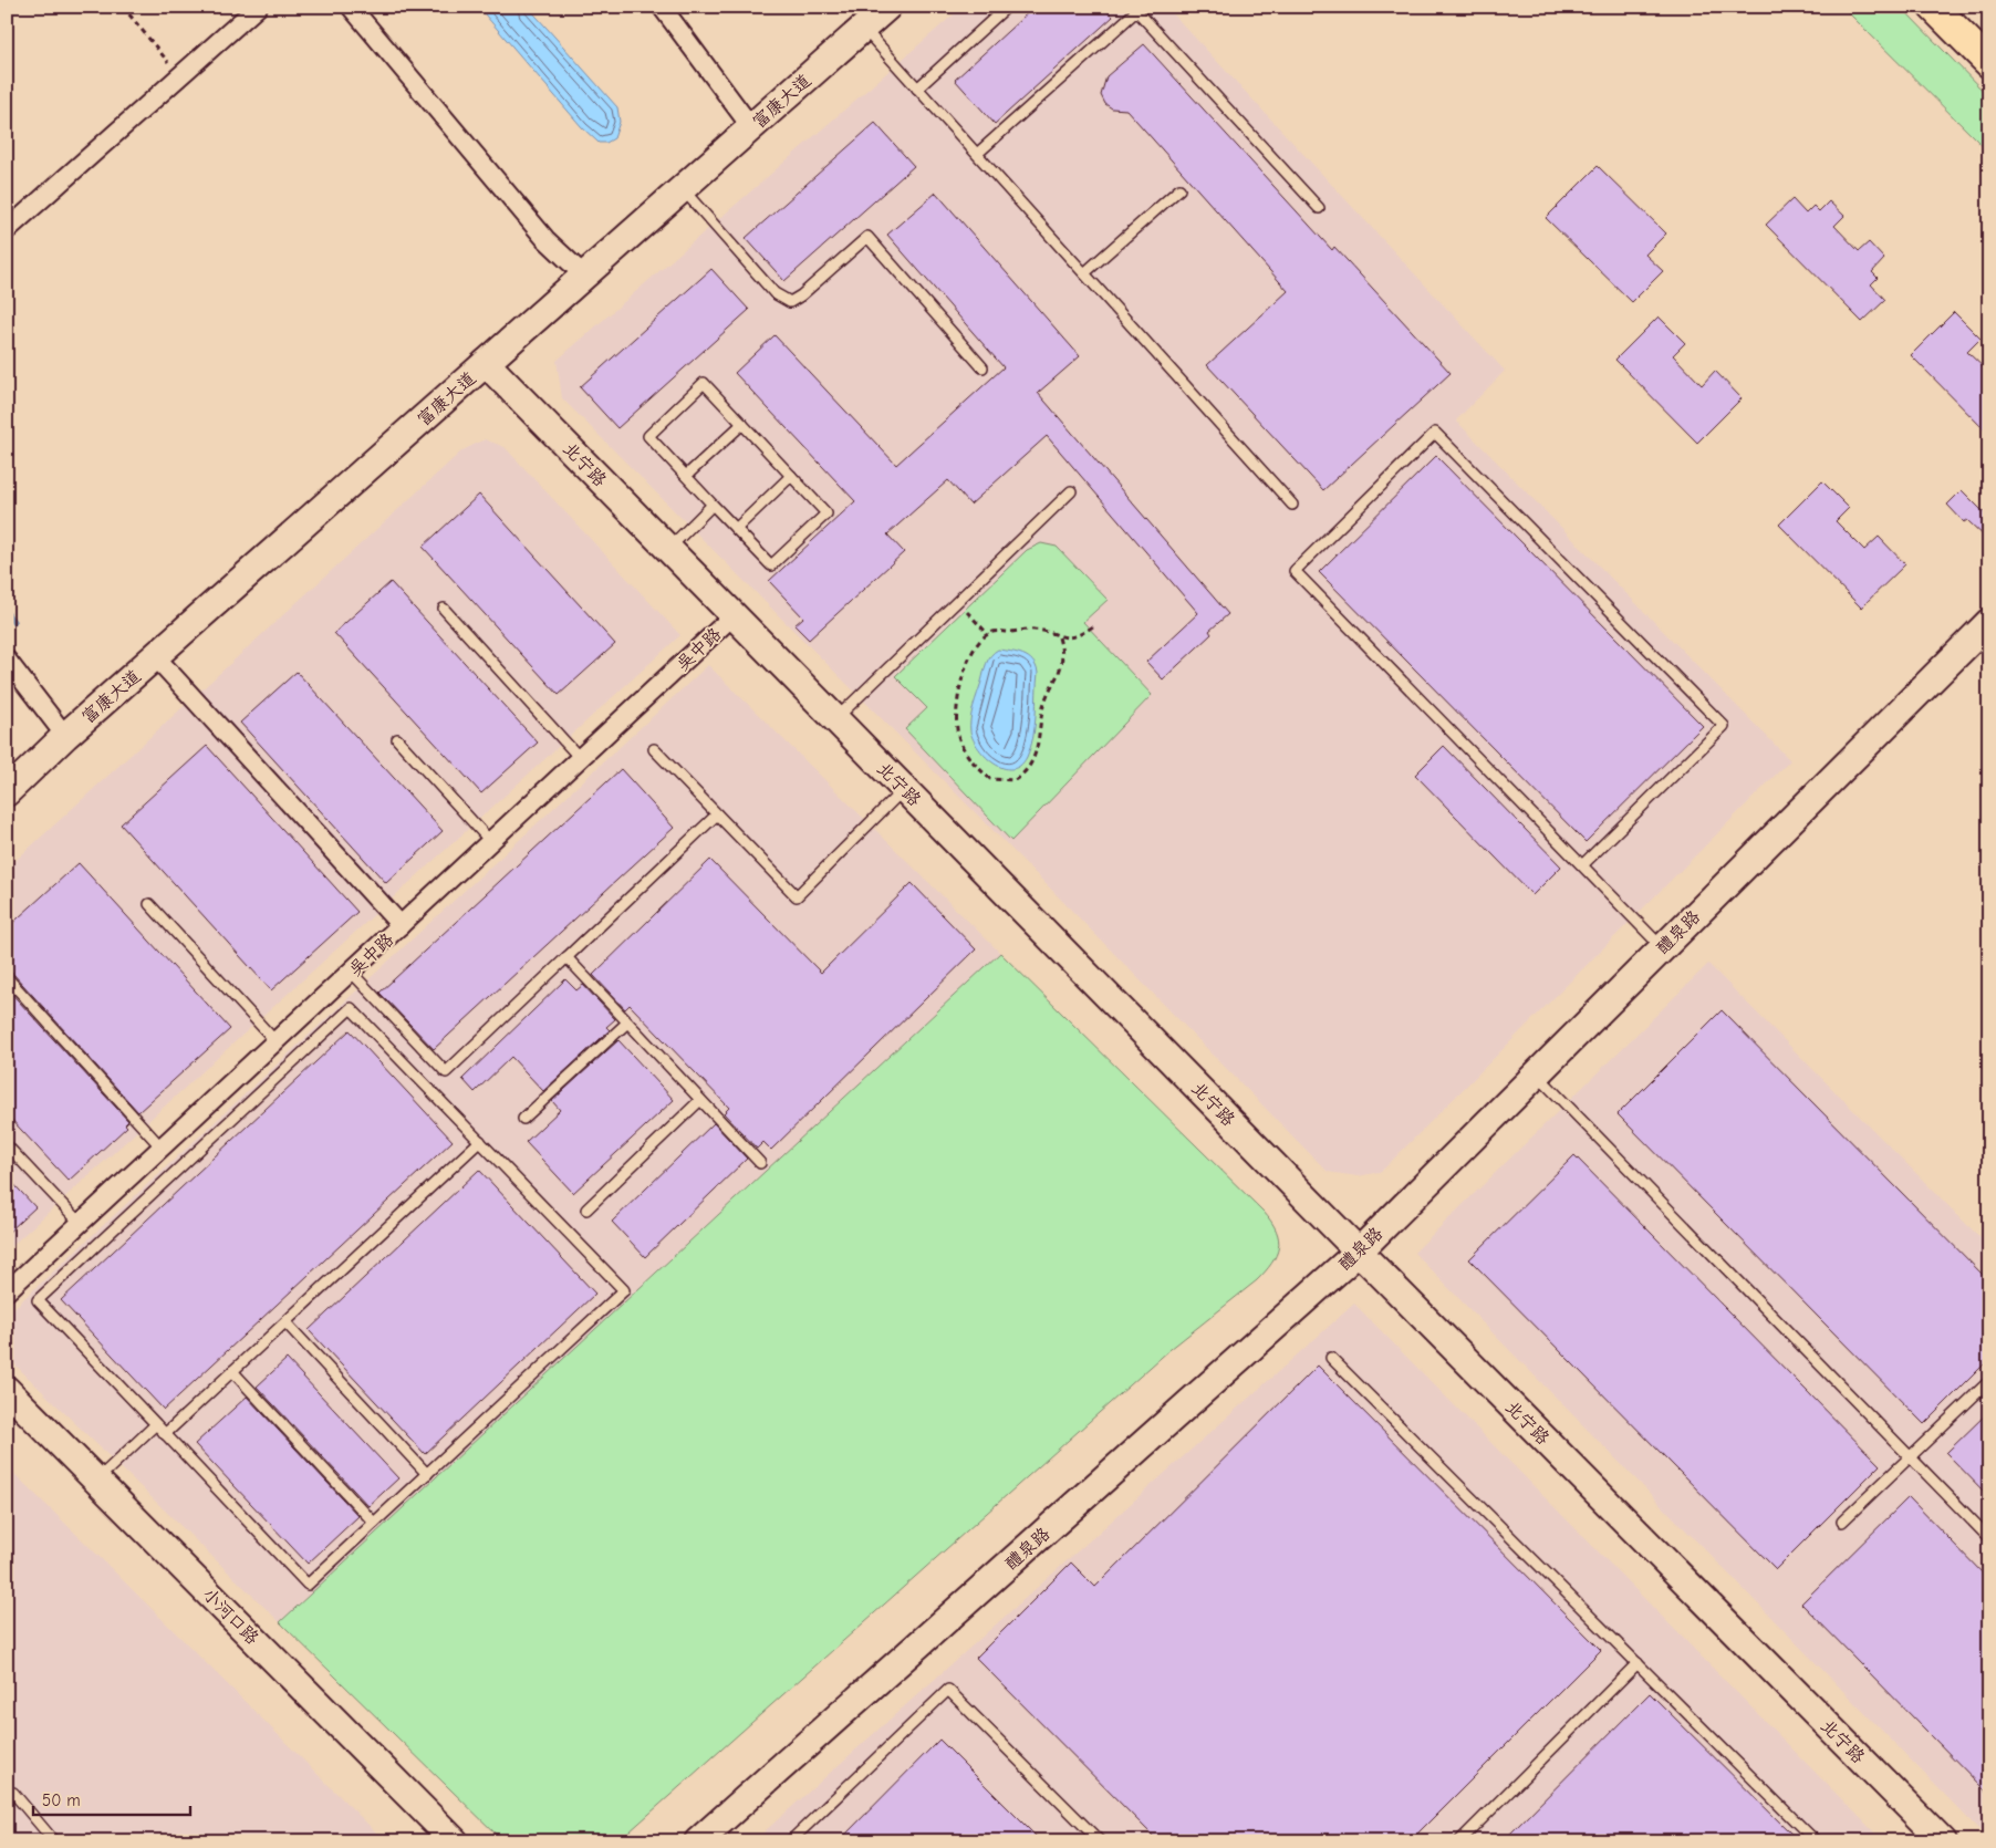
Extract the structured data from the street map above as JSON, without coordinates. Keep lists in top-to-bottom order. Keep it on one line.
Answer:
{"streets":{"street":["富康大道","北宁路","吴中路","醴泉路","小河口路"]},"crossings":[["富康大道","北宁路"],["北宁路","吴中路"],["北宁路","醴泉路"]],"scale_bar":"50 m"}
